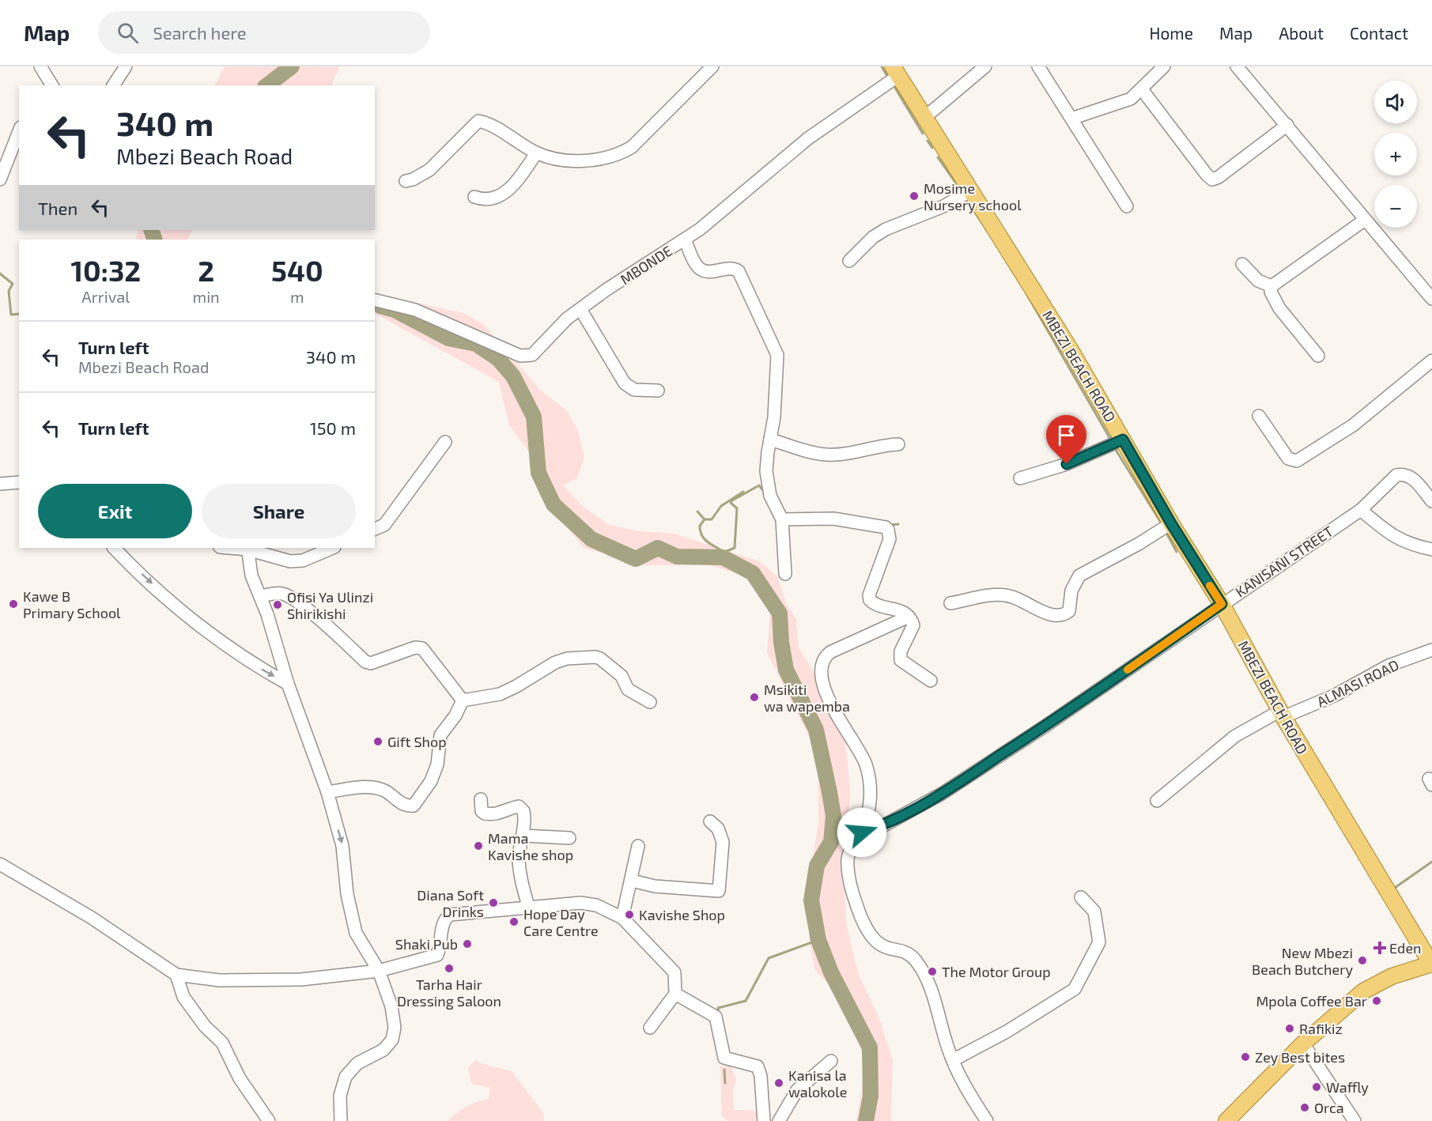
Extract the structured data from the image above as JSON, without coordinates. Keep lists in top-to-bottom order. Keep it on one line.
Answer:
{"streets":{"main road":["MBEZI BEACH ROAD"],"street":["MBONDE","KANISANI STREET","ALMASI ROAD"]},"crossings":[["MBONDE","MBEZI BEACH ROAD"],["MBEZI BEACH ROAD","KANISANI STREET"],["MBEZI BEACH ROAD","ALMASI ROAD"]],"places":{"other":["Mosime Nursery school","Kawe B Primary School","Ofisi Ya Ulinzi Shirikishi","Msikiti wa wapemba","Gift Shop","Mama Kavishe shop","Diana Soft Drinks","Kavishe Shop","Hope Day Care Centre","Shaki Pub","New Mbezi Beach Butchery","Tarha Hair Dressing Saloon","The Motor Group","Mpola Coffee Bar","Rafikiz","Zey Best bites","Kanisa la walokole","Waffly","Orca"],"health":["Eden"]},"page":{"header":"Map","search":"Search here","nav":["Home","Map","About","Contact"],"map_buttons":["+","−"],"turn":["340 m","Mbezi Beach Road"],"then":"Then","eta":["10:32","Arrival","2","min","540","m"],"list":[{"name":"Turn left","note":"Mbezi Beach Road","value":"340 m"},{"name":"Turn left","value":"150 m"}],"buttons":["Exit","Share"]}}
